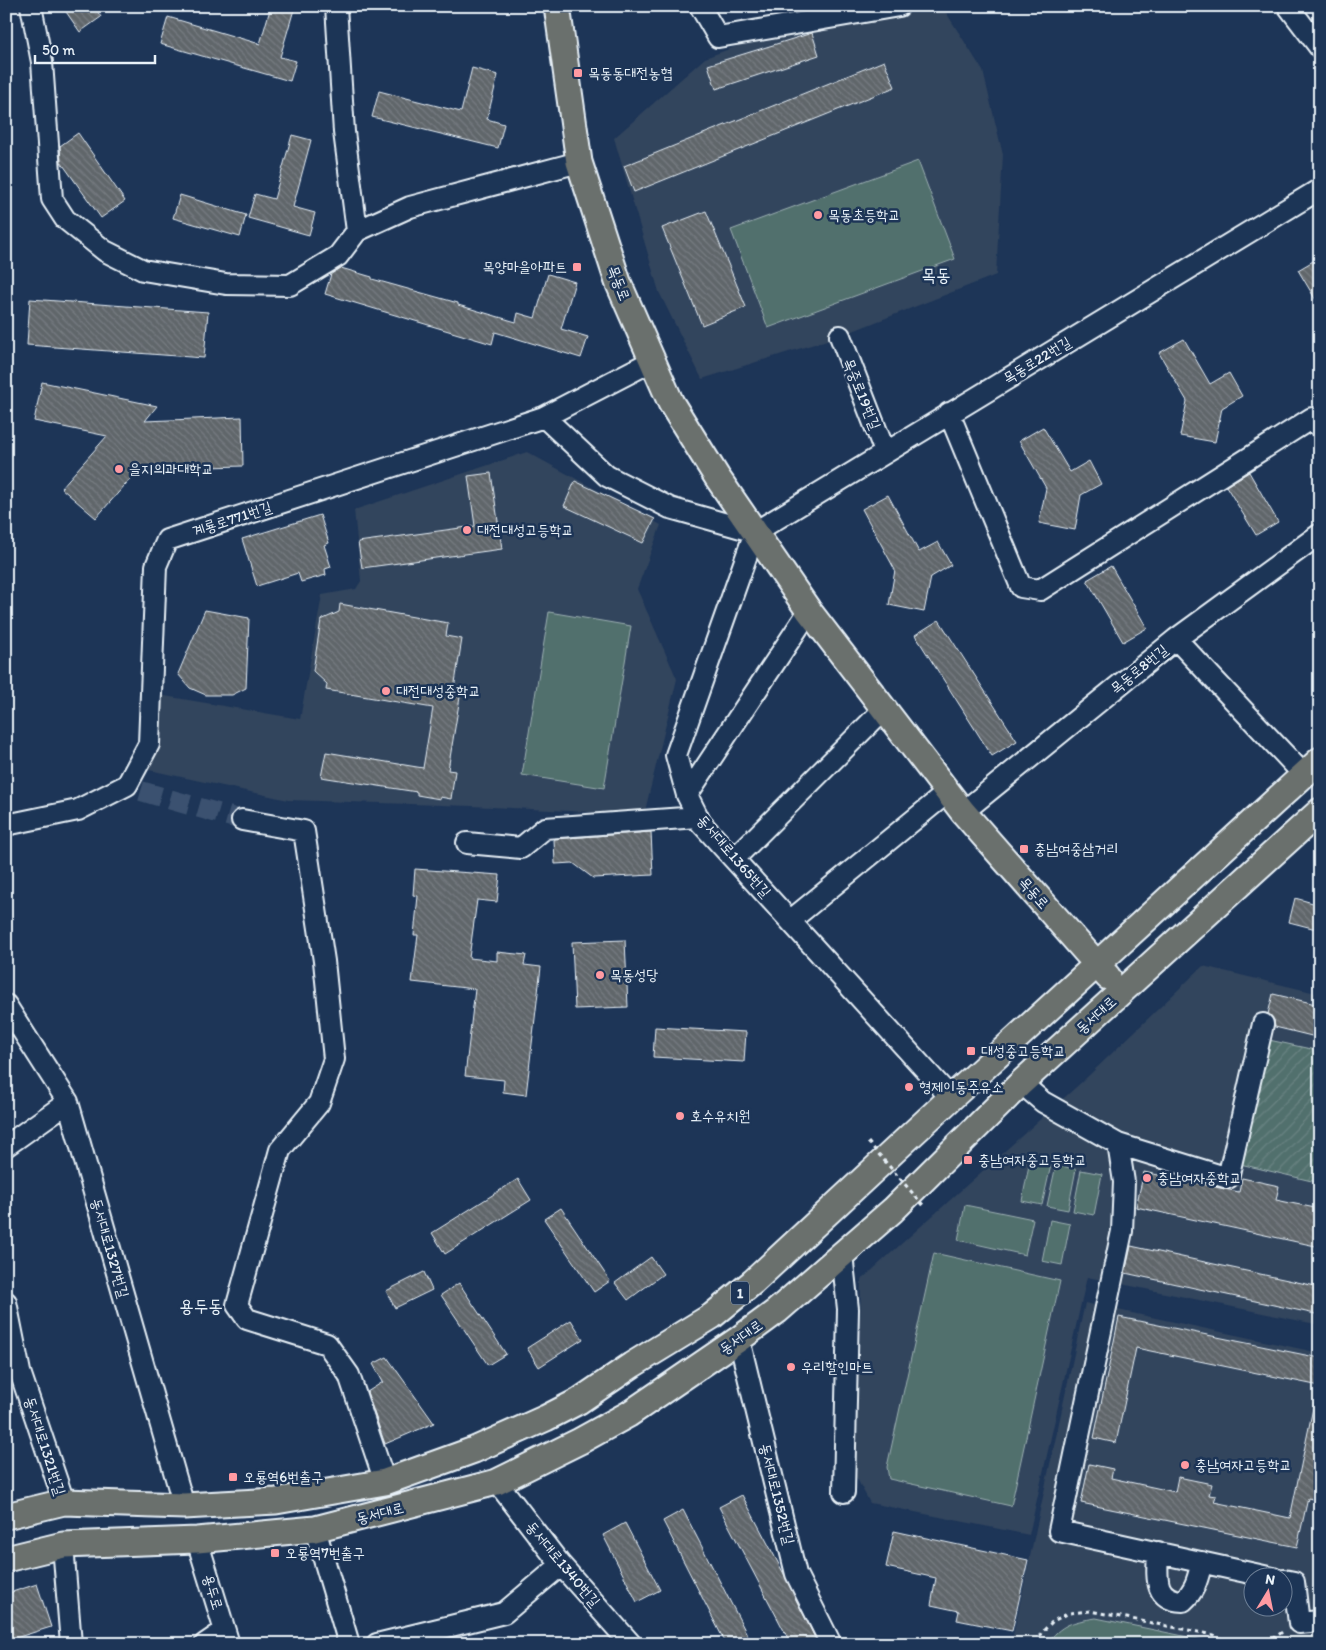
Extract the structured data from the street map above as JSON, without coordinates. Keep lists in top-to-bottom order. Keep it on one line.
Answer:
{"streets":{"main road":["목동로","동서대로","1"],"street":["목동로22번길","목중로19번길","계룡로771번길","목동로8번길","동서대로1365번길","동서대로1327번길","동서대로1321번길","동서대로1352번길","동서대로1340번길","용두로"]},"crossings":[["목동로","목동로22번길"],["목동로","계룡로771번길"],["목동로","목동로8번길"],["목동로","동서대로1365번길"],["목동로","동서대로"],["목동로22번길","목중로19번길"],["목동로22번길","동서대로1365번길"],["목동로8번길","동서대로"],["동서대로1365번길","동서대로"],["동서대로","동서대로1327번길"],["동서대로","동서대로1321번길"],["동서대로","동서대로1352번길"],["동서대로","동서대로1340번길"],["동서대로","용두로"]],"districts":["목동","용두동"],"places":{"transit":["목동동대전농협","목양마을아파트","충남여중삼거리","대성중고등학교","충남여자중고등학교","오룡역6번출구","오룡역7번출구"],"other":["목동초등학교","을지의과대학교","대전대성고등학교","대전대성중학교","목동성당","형제이동주유소","호수유치원","충남여자중학교","우리할인마트","충남여자고등학교"]},"scale_bar":"50 m","north":"top"}
